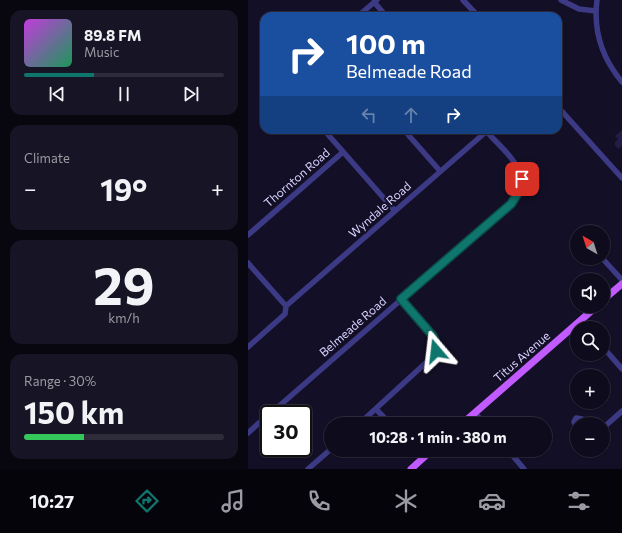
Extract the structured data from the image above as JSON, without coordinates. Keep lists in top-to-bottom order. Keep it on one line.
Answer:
{"streets":{"main road":["Titus Avenue"],"street":["Thornton Road","Wyndale Road","Belmeade Road"]},"north":"top left","page":{"turn":["100 m","Belmeade Road"],"song":["89.8 FM","Music"],"tile":["Climate",["29","km/h"],["Range · 30%","150 km"]],"heat":["−","19°","+"],"map_buttons":["+","−"],"limit":"30","trip":"10:28 · 1 min · 380 m","tabs":"10:27"}}
